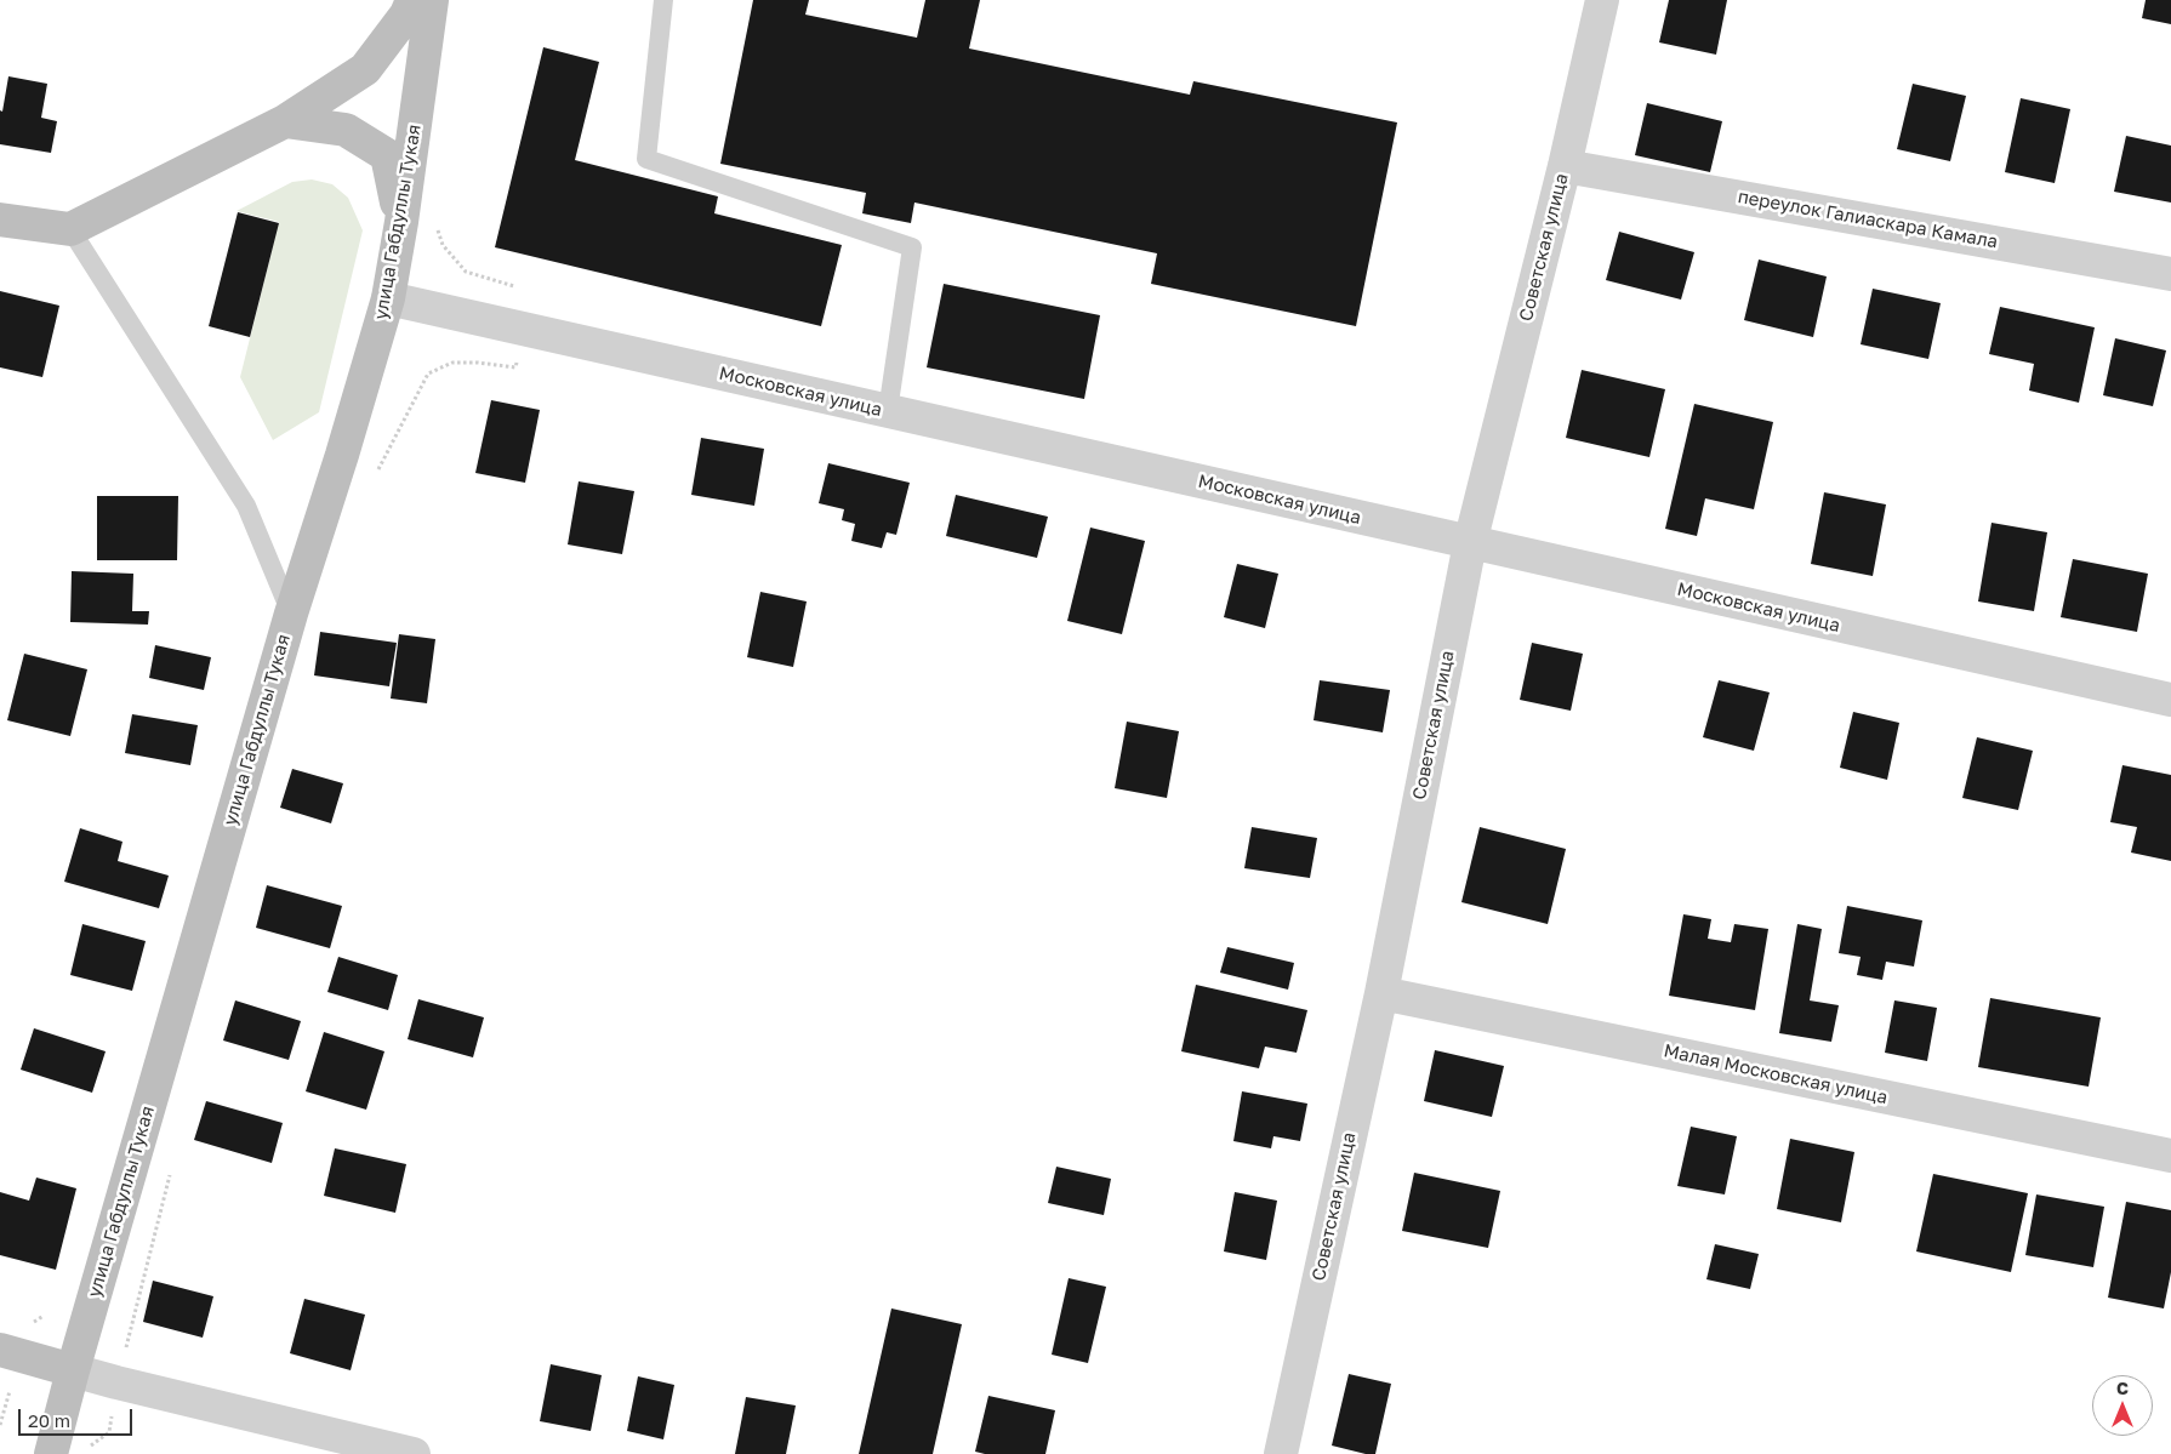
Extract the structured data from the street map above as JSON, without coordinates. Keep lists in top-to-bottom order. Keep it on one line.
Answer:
{"streets":{"main road":["улица Габдуллы Тукая"],"street":["переулок Галиаскара Камала","Советская улица","Московская улица","Малая Московская улица"]},"crossings":[["переулок Галиаскара Камала","Советская улица"],["улица Габдуллы Тукая","Московская улица"],["Советская улица","Московская улица"],["Советская улица","Малая Московская улица"]],"scale_bar":"20 m","north":"top"}
